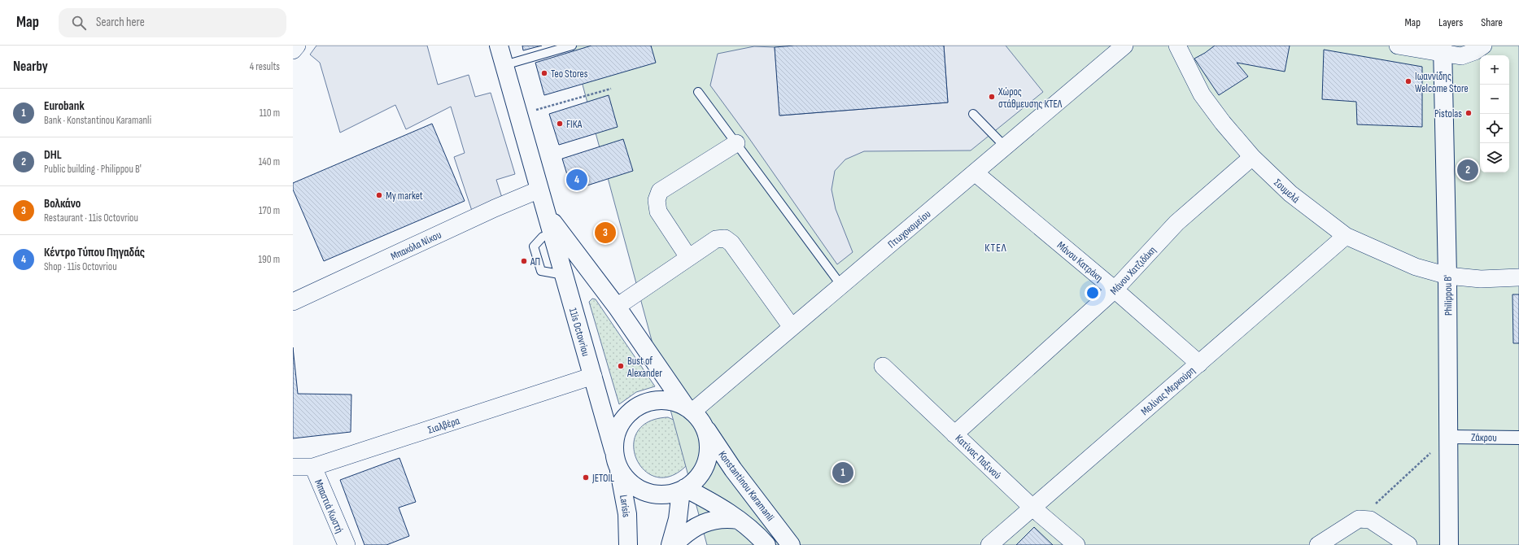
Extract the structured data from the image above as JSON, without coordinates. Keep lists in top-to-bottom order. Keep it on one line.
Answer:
{"streets":{"main road":["Philippou B'","11is Octovriou","Konstantinou Karamanli","Larisis"],"street":["Σουμελά","Πτωχοκομείου","Μπακόλα Νίκου","Μάνου Κατράκη","Μάνου Χατζιδάκη","Μελίνας Μερκούρη","Σιαλβέρα","Ζάκρου","Κατίνας Παξινού","Μπαστιά Κωστή"]},"crossings":[["Σουμελά","Μάνου Χατζιδάκη"],["Σουμελά","Philippou B'"],["Σουμελά","Μελίνας Μερκούρη"],["Πτωχοκομείου","Μάνου Κατράκη"],["Πτωχοκομείου","11is Octovriou"],["Πτωχοκομείου","Konstantinou Karamanli"],["Πτωχοκομείου","Larisis"],["Μπακόλα Νίκου","11is Octovriou"],["Μάνου Κατράκη","Μάνου Χατζιδάκη"],["Μάνου Κατράκη","Μελίνας Μερκούρη"],["Μάνου Χατζιδάκη","Κατίνας Παξινού"],["Philippou B'","Ζάκρου"],["11is Octovriou","Σιαλβέρα"],["11is Octovriou","Konstantinou Karamanli"],["11is Octovriou","Larisis"],["Μελίνας Μερκούρη","Κατίνας Παξινού"],["Σιαλβέρα","Μπαστιά Κωστή"],["Konstantinou Karamanli","Larisis"]],"districts":["ΚΤΕΛ"],"places":["Teo Stores","Ιωαννίδης Welcome Store","Χώρος στάθμευσης ΚΤΕΛ","Pistolas","FIKA","My market","ΑΠ","Bust of Alexander","JETOIL"],"page":{"header":"Map","search":"Search here","nav":["Map","Layers","Share"],"heading":["Nearby","4 results"],"map_buttons":["+","−"],"list":[{"mark":"1","name":"Eurobank","note":"Bank · Konstantinou Karamanli","value":"110 m"},{"mark":"2","name":"DHL","note":"Public building · Philippou B'","value":"140 m"},{"mark":"3","name":"Βολκάνο","note":"Restaurant · 11is Octovriou","value":"170 m"},{"mark":"4","name":"Κέντρο Τύπου Πηγαδάς","note":"Shop · 11is Octovriou","value":"190 m"}],"pins":["2","4","3","1"]}}
